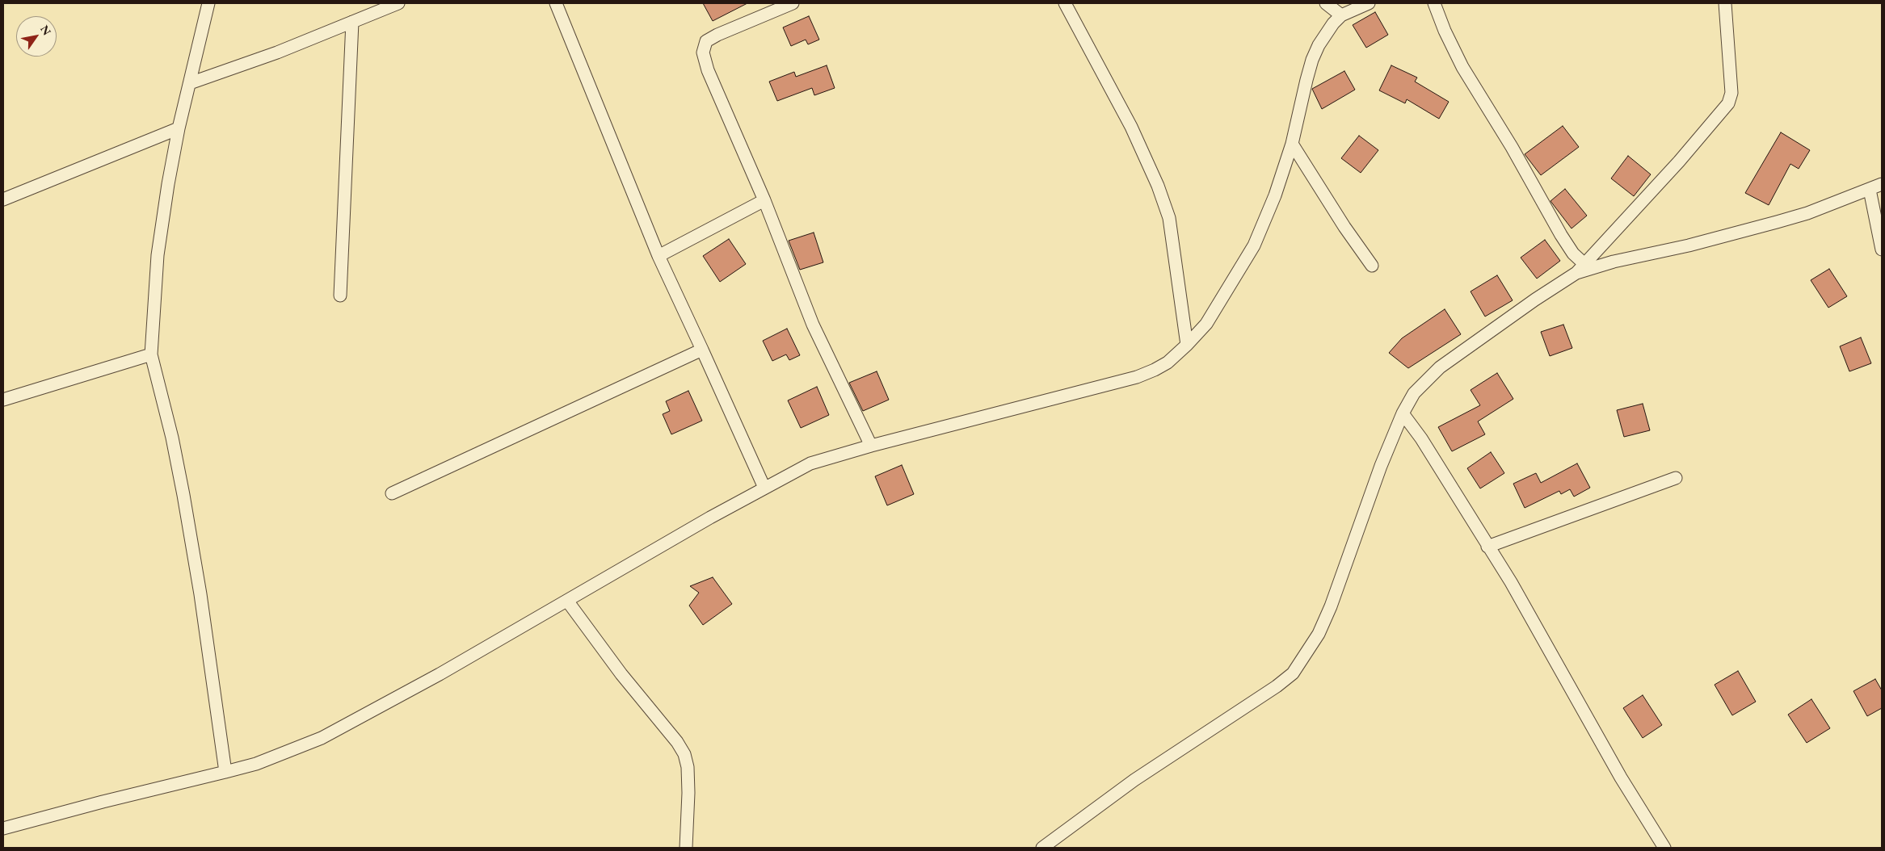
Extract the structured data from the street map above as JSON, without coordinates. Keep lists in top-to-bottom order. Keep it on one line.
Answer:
{"north":"top right"}
